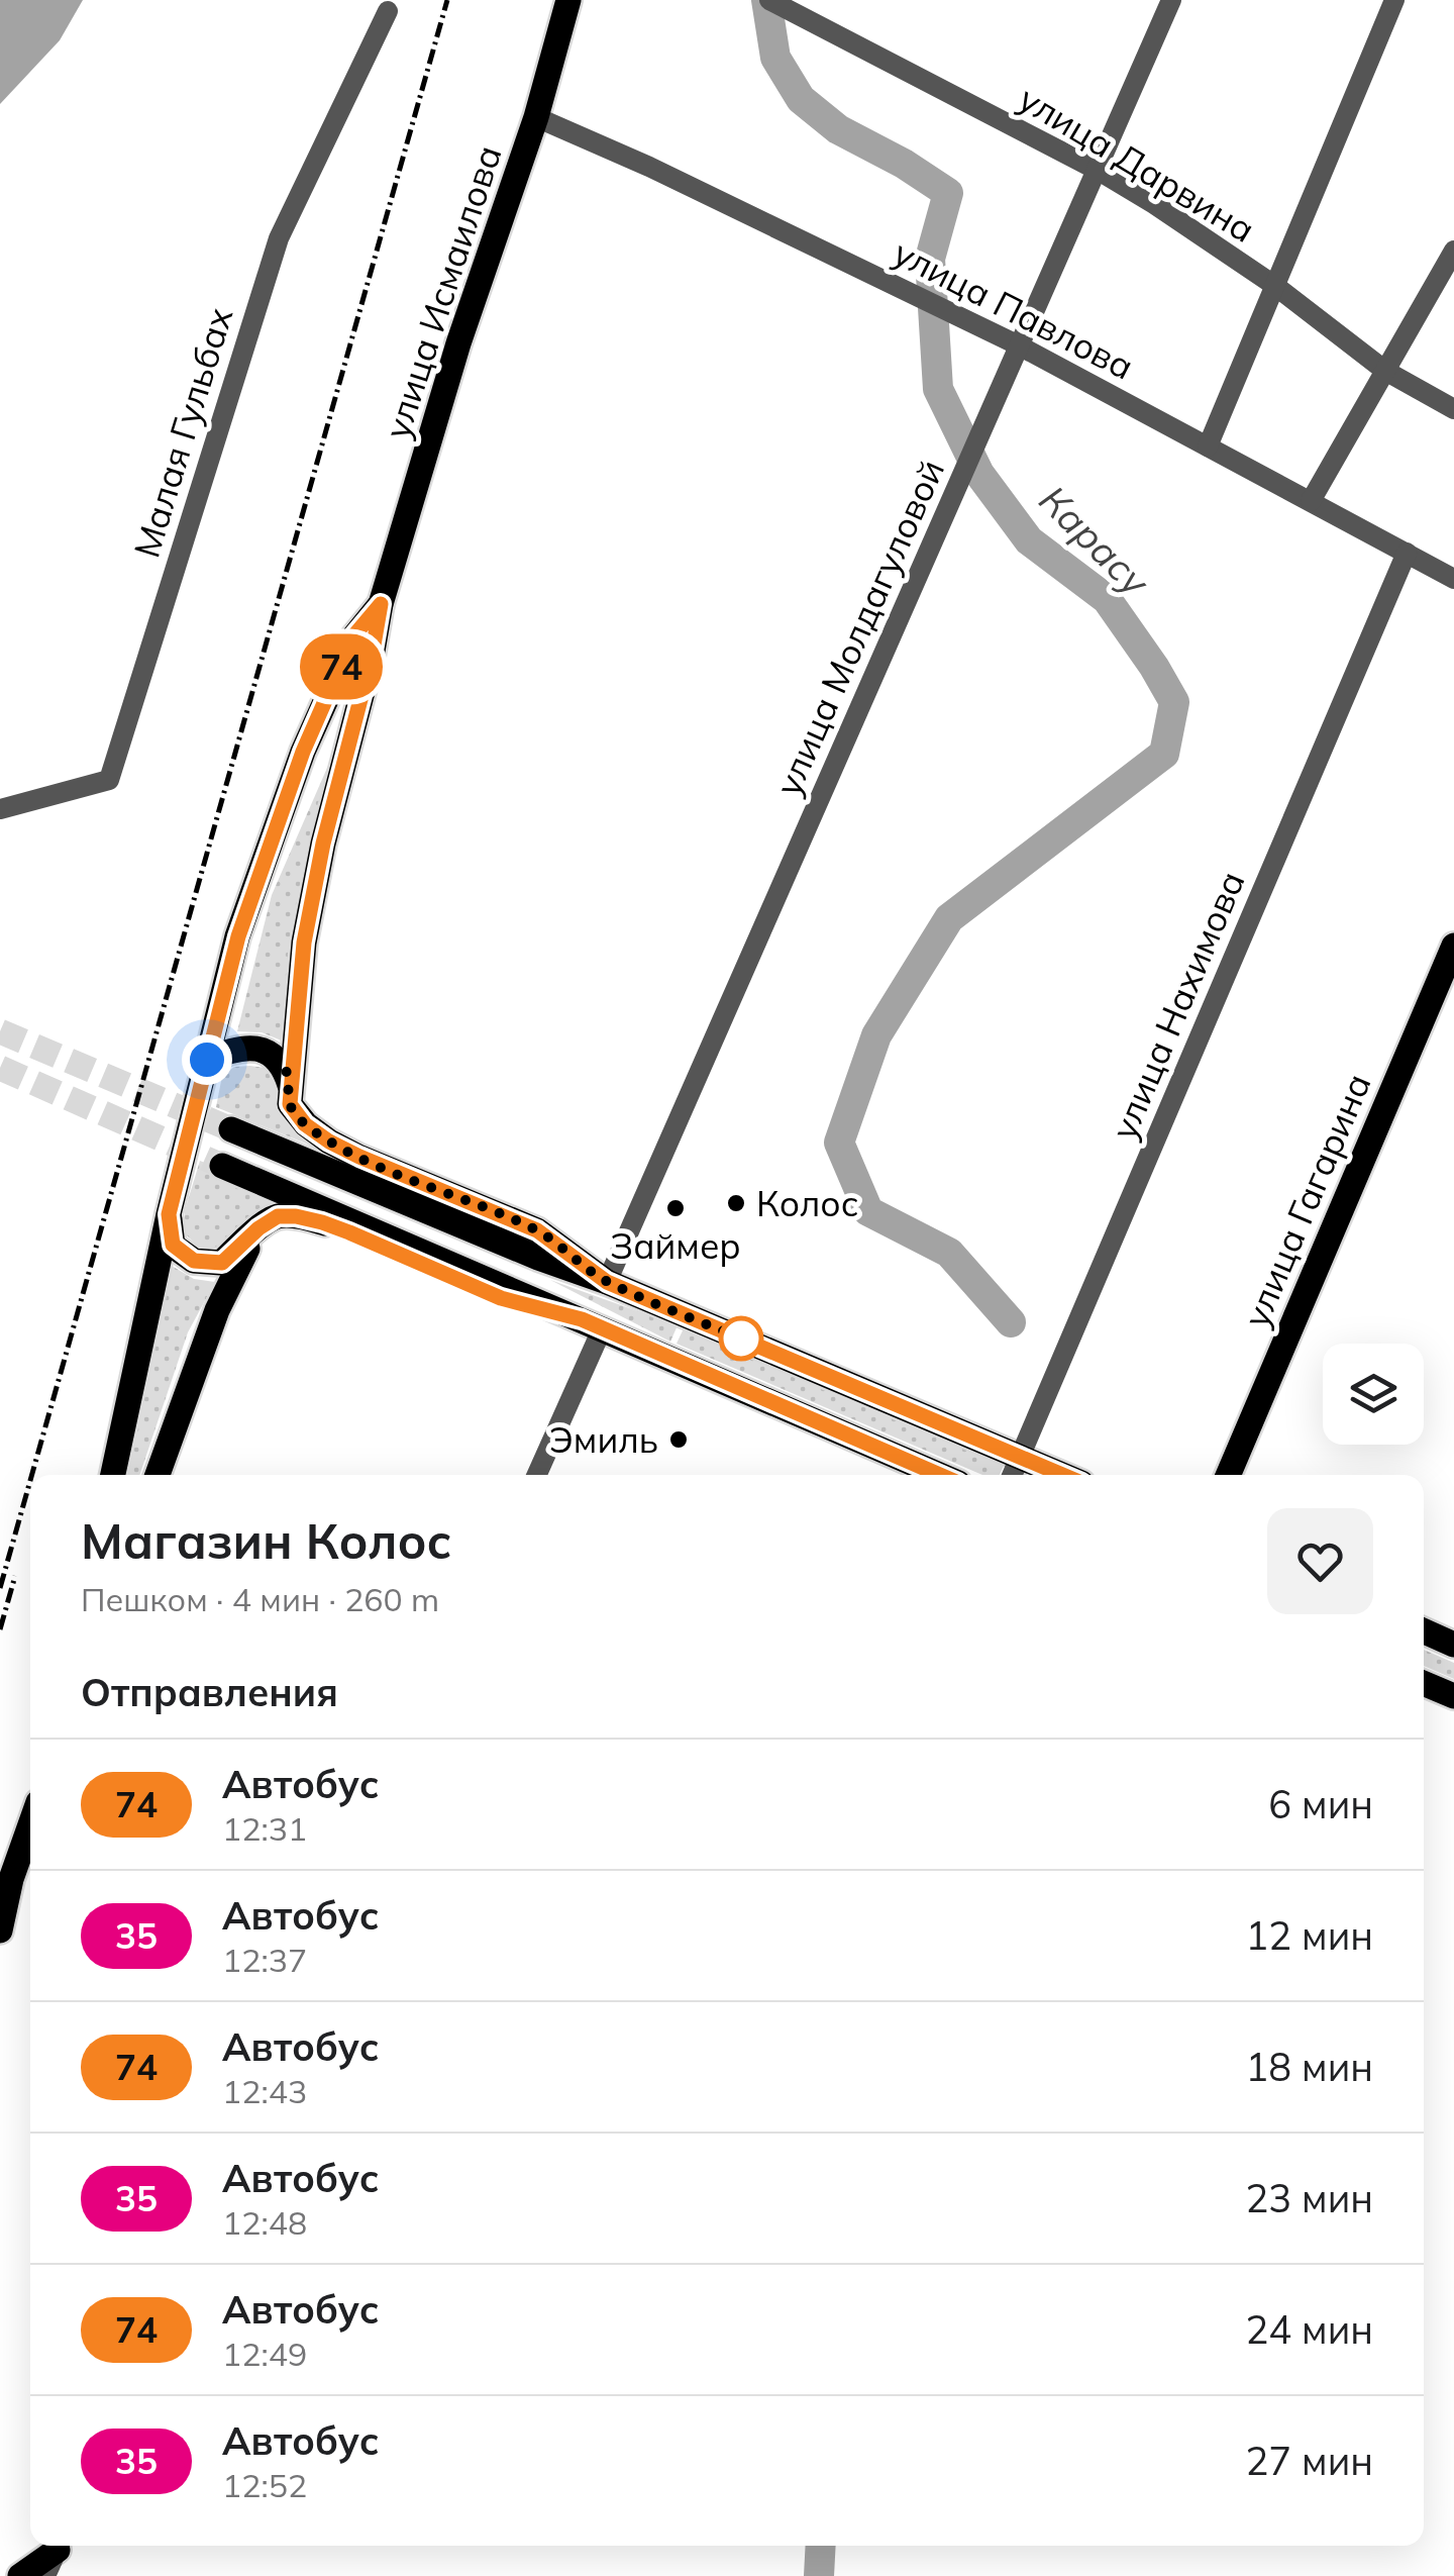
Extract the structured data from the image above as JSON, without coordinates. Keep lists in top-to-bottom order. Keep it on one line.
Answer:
{"streets":{"main road":["улица Исмаилова","улица Гагарина"],"street":["улица Дарвина","улица Павлова","Малая Гульбах","улица Молдагуловой","улица Нахимова"]},"crossings":[["улица Дарвина","улица Молдагуловой"],["улица Исмаилова","улица Павлова"],["улица Павлова","улица Молдагуловой"],["улица Павлова","улица Нахимова"]],"water":["Карасу"],"places":["Колос","Займер","Эмиль"],"lines":["bus line 74"],"page":{"on_map":"74","heading":[["Магазин Колос","Пешком · 4 мин · 260 m"],"Отправления"],"list":[{"mark":"74","name":"Автобус","note":"12:31","value":"6 мин"},{"mark":"35","name":"Автобус","note":"12:37","value":"12 мин"},{"mark":"74","name":"Автобус","note":"12:43","value":"18 мин"},{"mark":"35","name":"Автобус","note":"12:48","value":"23 мин"},{"mark":"74","name":"Автобус","note":"12:49","value":"24 мин"},{"mark":"35","name":"Автобус","note":"12:52","value":"27 мин"}]}}
